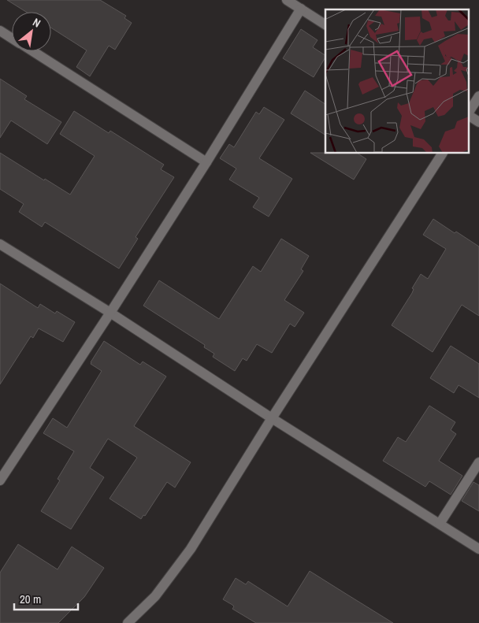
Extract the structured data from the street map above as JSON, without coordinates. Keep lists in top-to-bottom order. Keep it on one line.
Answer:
{"scale_bar":"20 m","north":"top right"}
